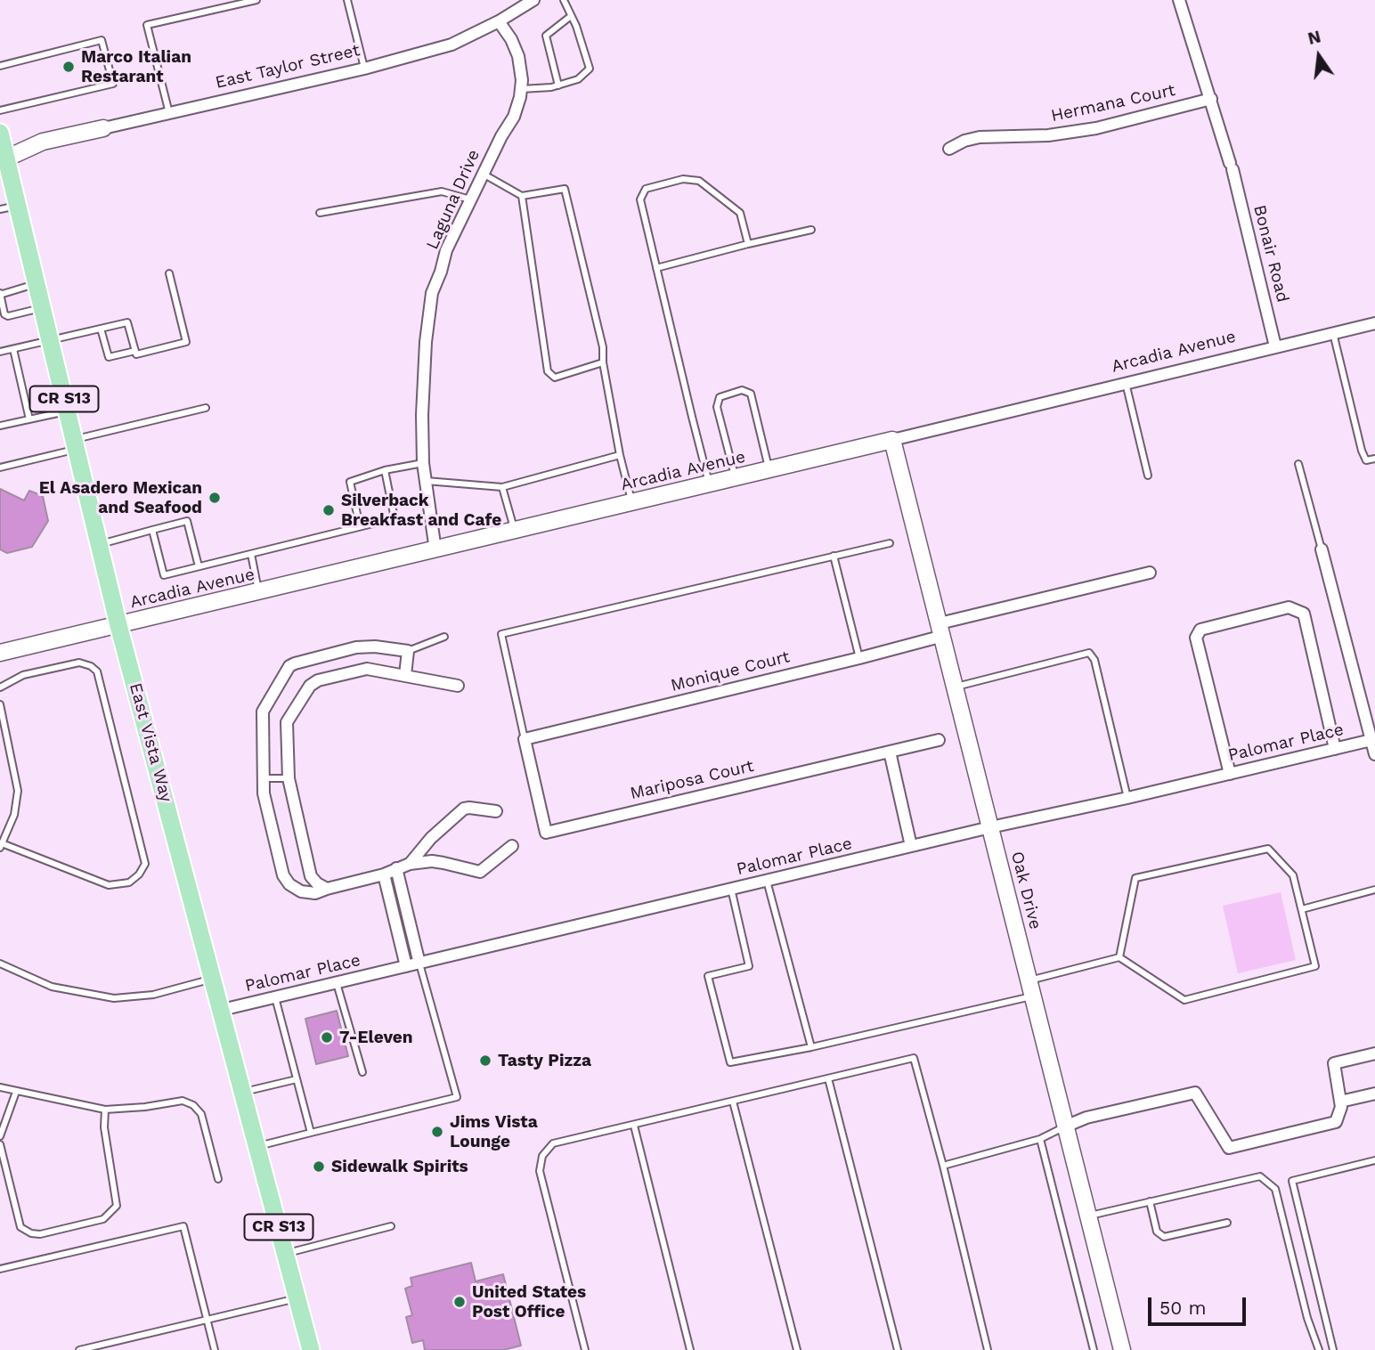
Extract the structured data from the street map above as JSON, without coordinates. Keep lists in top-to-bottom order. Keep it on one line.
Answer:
{"streets":{"main road":["CR S13","East Vista Way"],"street":["East Taylor Street","Hermana Court","Laguna Drive","Bonair Road","Arcadia Avenue","Monique Court","Palomar Place","Mariposa Court","Oak Drive"]},"crossings":[["East Taylor Street","Laguna Drive"],["East Taylor Street","East Vista Way"],["Hermana Court","Bonair Road"],["Laguna Drive","Arcadia Avenue"],["Bonair Road","Arcadia Avenue"],["Arcadia Avenue","East Vista Way"],["Arcadia Avenue","Oak Drive"],["Monique Court","Mariposa Court"],["Monique Court","Oak Drive"],["East Vista Way","Palomar Place"],["Palomar Place","Oak Drive"]],"places":["Marco Italian Restarant","El Asadero Mexican and Seafood","Silverback Breakfast and Cafe","7-Eleven","Tasty Pizza","Jims Vista Lounge","Sidewalk Spirits","United States Post Office"],"scale_bar":"50 m","north":"top"}
